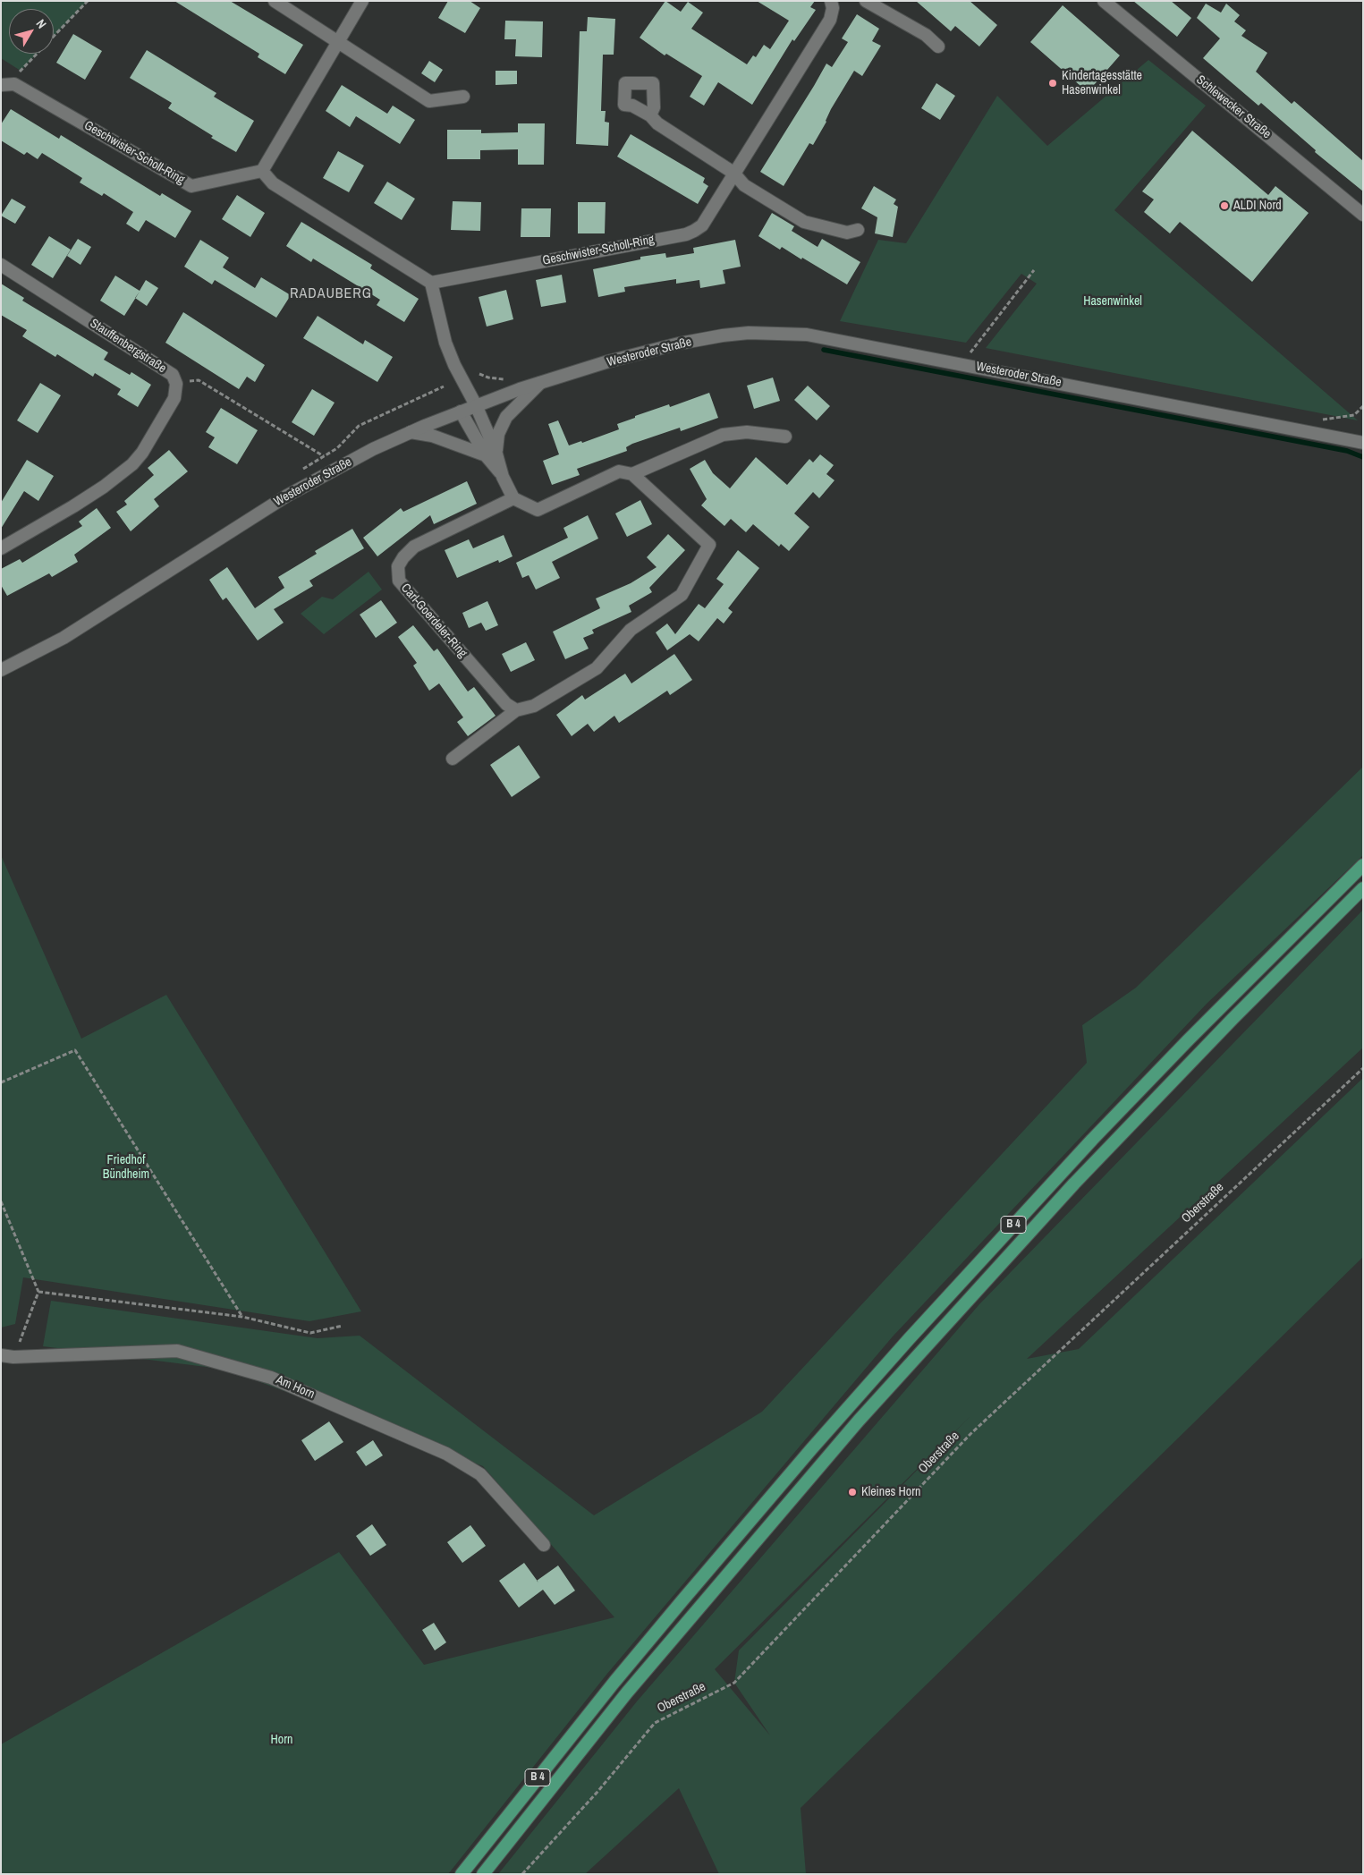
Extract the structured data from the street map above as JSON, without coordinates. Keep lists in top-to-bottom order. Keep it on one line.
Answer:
{"streets":{"highway":["B 4"],"street":["Schlewecker Straße","Geschwister-Scholl-Ring","Stauffenbergstraße","Westeroder Straße","Carl-Goerdeler-Ring","Am Horn"],"path":["Oberstraße"]},"districts":["RADAUBERG"],"parks":["Hasenwinkel","Friedhof Bündheim","Horn"],"places":["Kindertagesstätte Hasenwinkel","ALDI Nord","Kleines Horn"],"north":"top right"}
